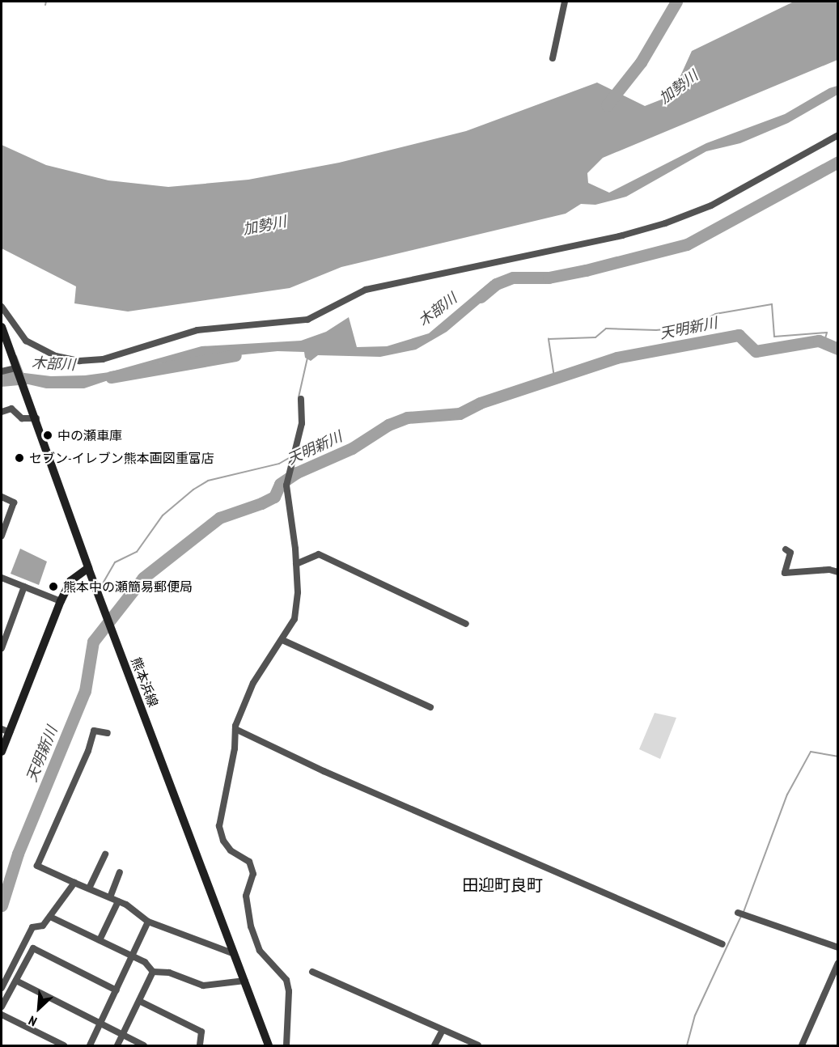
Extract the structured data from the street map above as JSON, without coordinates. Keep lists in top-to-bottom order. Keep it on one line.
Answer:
{"streets":{"main road":["熊本浜線"]},"districts":["田迎町良町"],"water":["加勢川","木部川","天明新川"],"places":["中の瀬車庫","セブン-イレブン熊本画図重富店","熊本中の瀬簡易郵便局"],"north":"bottom left"}
